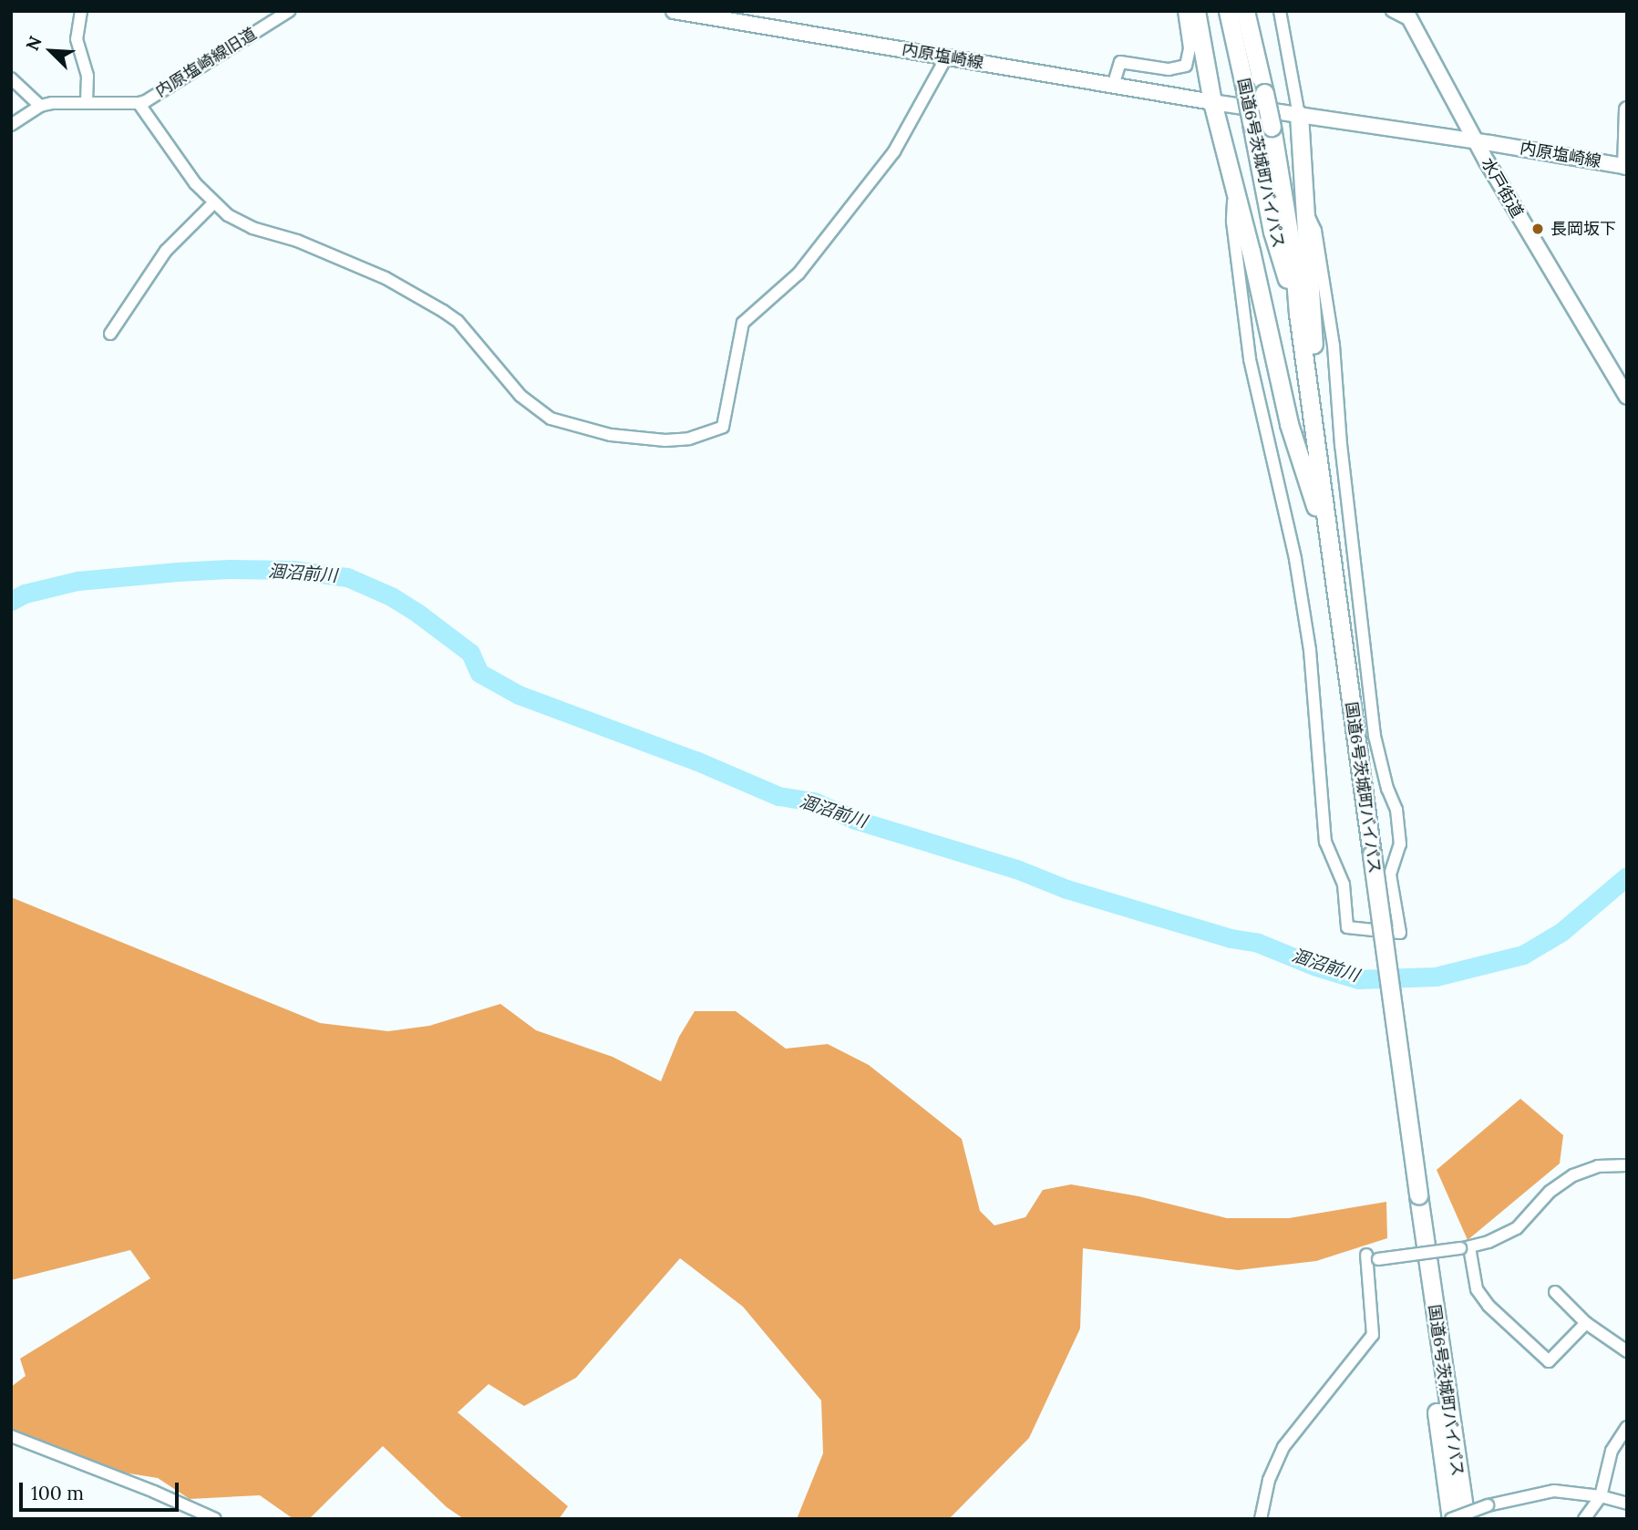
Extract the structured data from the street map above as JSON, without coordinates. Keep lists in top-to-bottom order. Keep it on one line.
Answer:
{"streets":{"highway":["国道6号茨城町バイパス"],"main road":["内原塩崎線","水戸街道"],"street":["内原塩崎線旧道"]},"crossings":[["内原塩崎線","水戸街道"]],"water":["涸沼前川"],"places":["長岡坂下"],"scale_bar":"100 m","north":"top left"}
